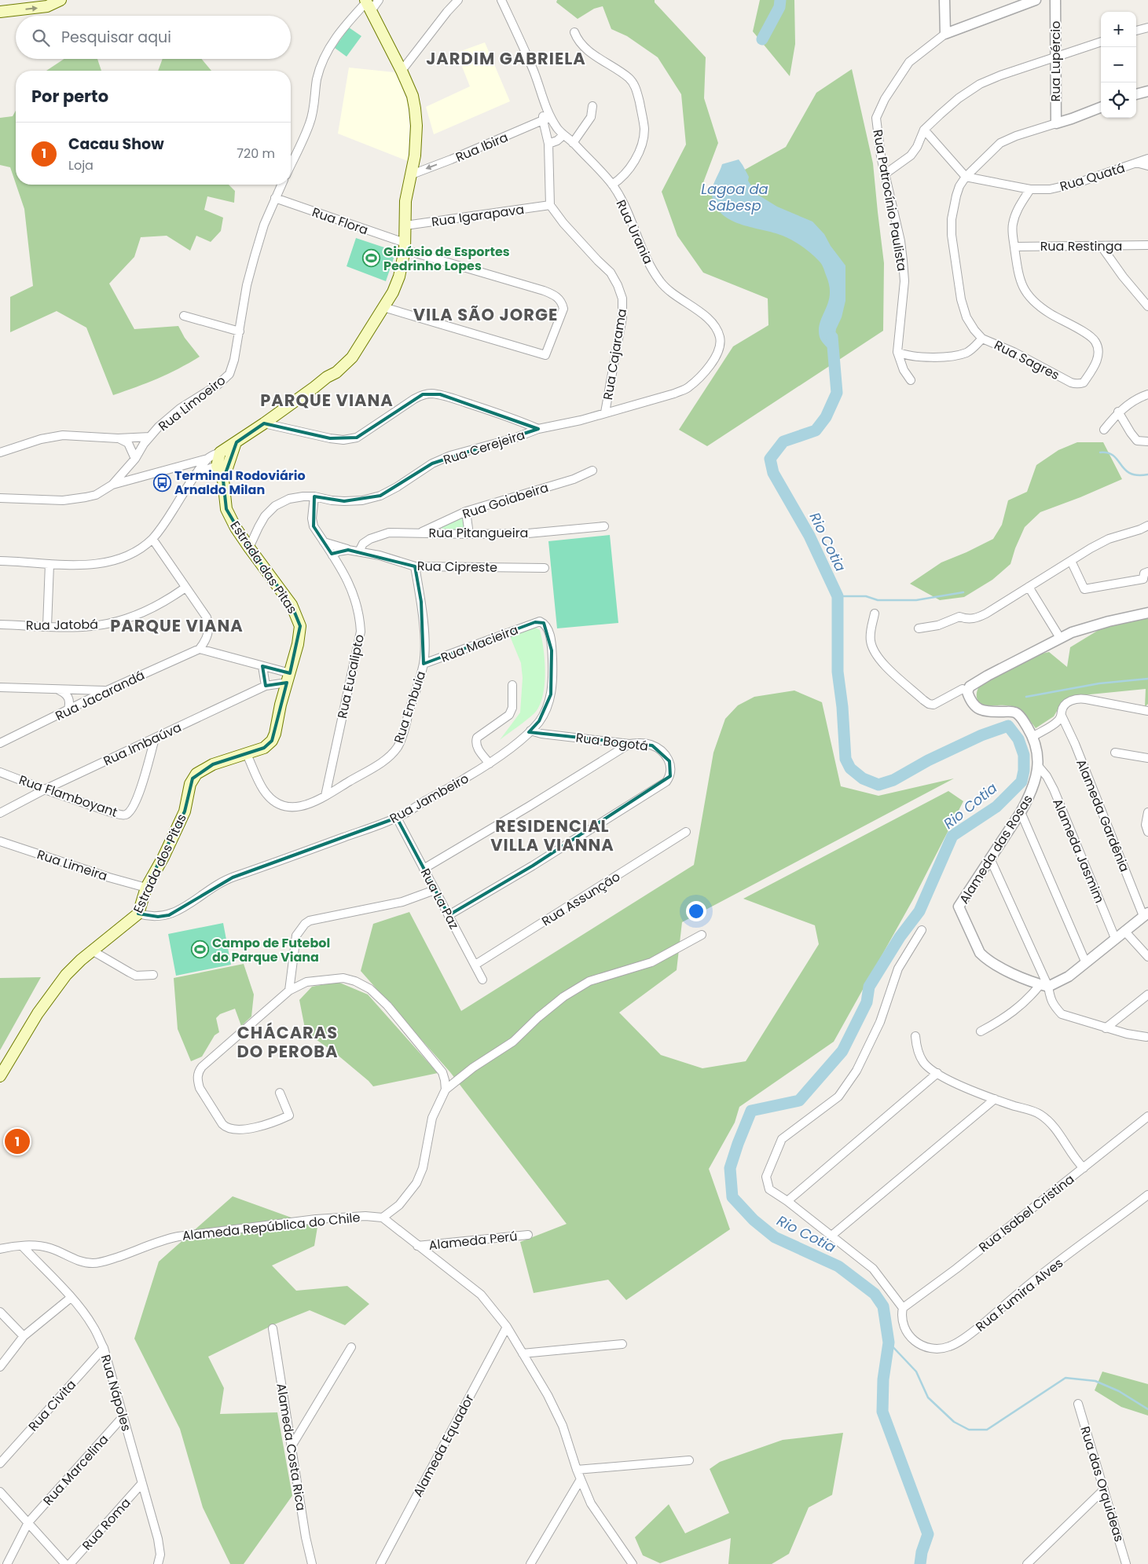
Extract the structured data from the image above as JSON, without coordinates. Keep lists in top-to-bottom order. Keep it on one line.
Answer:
{"streets":{"main road":["Estrada das Pitas","Estrada dos Pitas"],"street":["Rua Lupércio","Rua Ibira","Rua Quatá","Rua Patrocínio Paulista","Rua Igarapava","Rua Flora","Rua Urania","Rua Restinga","Rua Cajarama","Rua Sagres","Rua Limoeiro","Rua Cerejeira","Rua Goiabeira","Rua Pitangueira","Rua Cipreste","Rua Jatobá","Rua Macieira","Rua Eucalipto","Rua Jacarandá","Rua Embuia","Rua Bogotá","Rua Imbaúva","Rua Flamboyant","Rua Jambeiro","Alameda Gardênia","Alameda das Rosas","Alameda Jasmim","Rua Limeira","Rua La Paz","Rua Assunção","Rua Isabel Cristina","Alameda República do Chile","Alameda Perú","Rua Fumira Alves","Rua Nápoles","Rua Civita","Alameda Equador","Alameda Costa Rica","Rua Marcelina","Rua das Orquideas","Rua Roma"]},"crossings":[["Rua Ibira","Rua Urania"],["Rua Igarapava","Rua Cajarama"],["Rua Flora","Rua Limoeiro"],["Rua Urania","Rua Cerejeira"],["Rua Restinga","Rua Sagres"],["Rua Cajarama","Rua Cerejeira"],["Rua Cerejeira","Estrada das Pitas"],["Rua Cerejeira","Rua Eucalipto"],["Rua Goiabeira","Rua Pitangueira"],["Rua Pitangueira","Rua Cipreste"],["Rua Cipreste","Rua Eucalipto"],["Rua Cipreste","Rua Embuia"],["Estrada das Pitas","Rua Embuia"],["Estrada das Pitas","Rua Imbaúva"],["Estrada das Pitas","Estrada dos Pitas"],["Rua Macieira","Rua Embuia"],["Rua Macieira","Rua Jambeiro"],["Rua Eucalipto","Rua Embuia"],["Rua Embuia","Estrada dos Pitas"],["Rua Bogotá","Rua Jambeiro"],["Rua Bogotá","Rua La Paz"],["Rua Imbaúva","Rua Flamboyant"],["Rua Jambeiro","Estrada dos Pitas"],["Rua Jambeiro","Rua La Paz"],["Alameda das Rosas","Alameda Jasmim"],["Estrada dos Pitas","Rua Limeira"],["Rua La Paz","Rua Assunção"],["Rua Isabel Cristina","Rua Fumira Alves"],["Alameda República do Chile","Rua Nápoles"],["Rua Nápoles","Rua Civita"],["Rua Nápoles","Rua Marcelina"],["Rua Nápoles","Rua Roma"]],"one_way":["Rua Ibira"],"districts":["JARDIM GABRIELA","VILA SÃO JORGE","PARQUE VIANA","PARQUE VIANA","RESIDENCIAL VILLA VIANNA","CHÁCARAS DO PEROBA"],"water":["Lagoa da Sabesp","Rio Cotia"],"places":{"sports":["Ginásio de Esportes Pedrinho Lopes","Campo de Futebol do Parque Viana"],"bus stop":["Terminal Rodoviário Arnaldo Milan"]},"page":{"map_buttons":["+","−"],"search":"Pesquisar aqui","heading":"Por perto","list":[{"mark":"1","name":"Cacau Show","note":"Loja","value":"720 m"}],"pins":"1"}}
